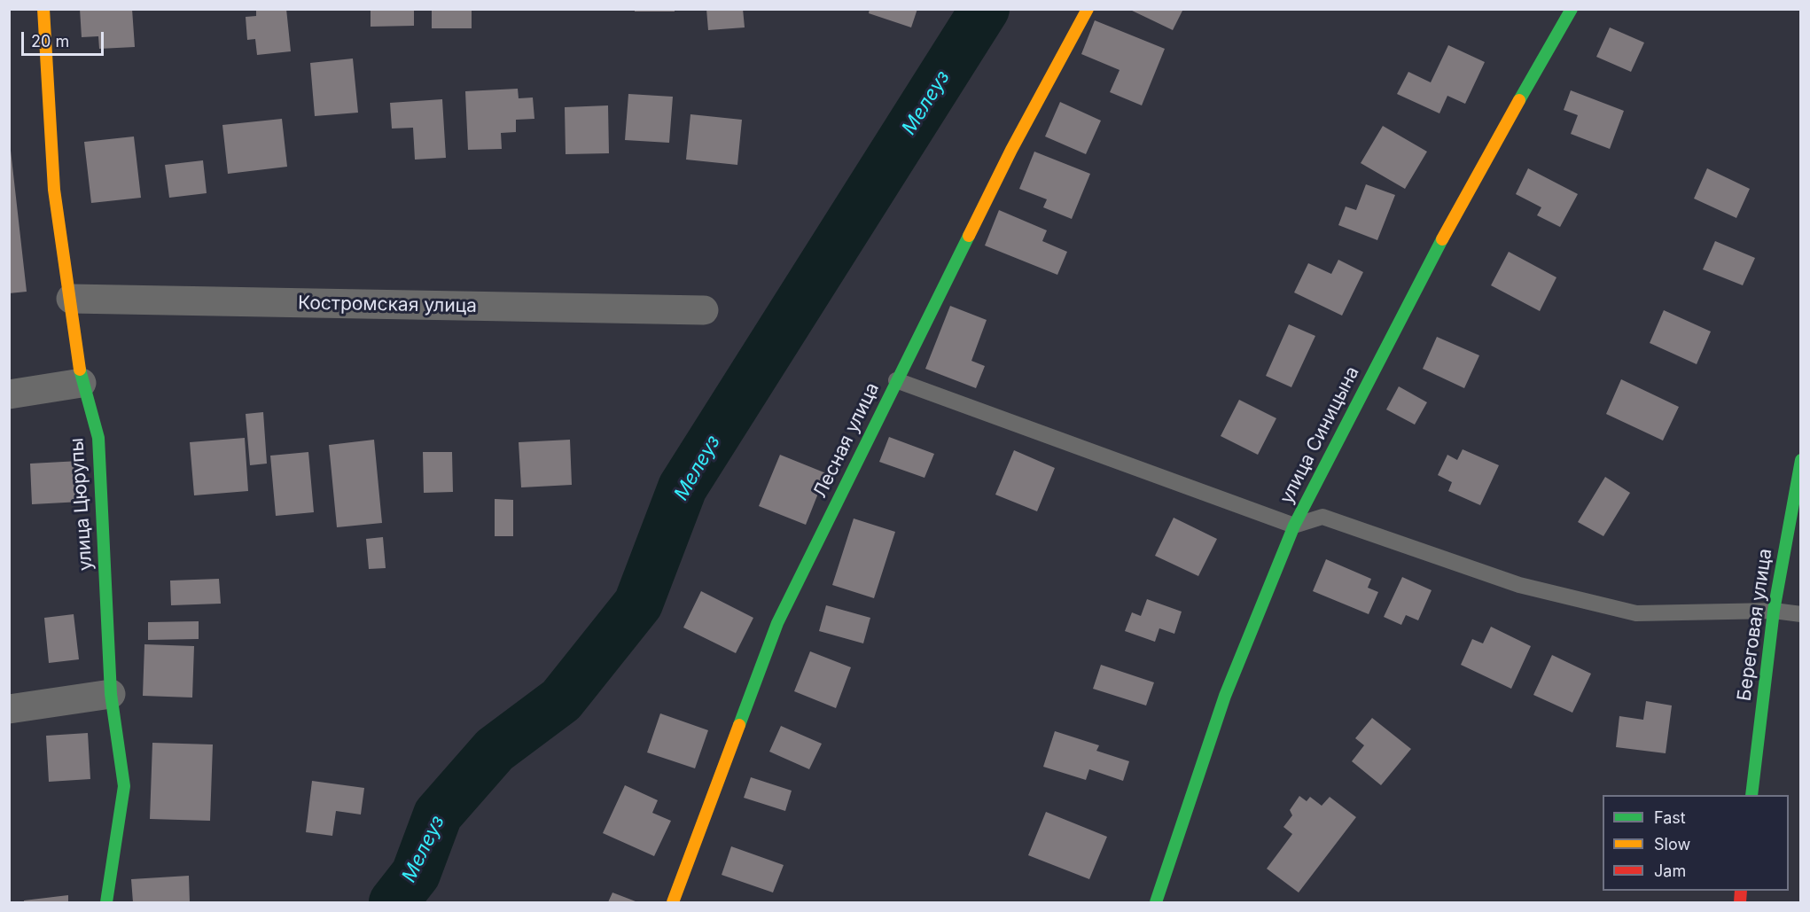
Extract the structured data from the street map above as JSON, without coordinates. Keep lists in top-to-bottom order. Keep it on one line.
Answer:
{"streets":{"street":["Костромская улица","улица Синицына","Лесная улица","улица Цюрупы","Береговая улица"]},"crossings":[["Костромская улица","улица Цюрупы"]],"water":["Мелеуз"],"legend":["Fast","Slow","Jam"],"scale_bar":"20 m"}
